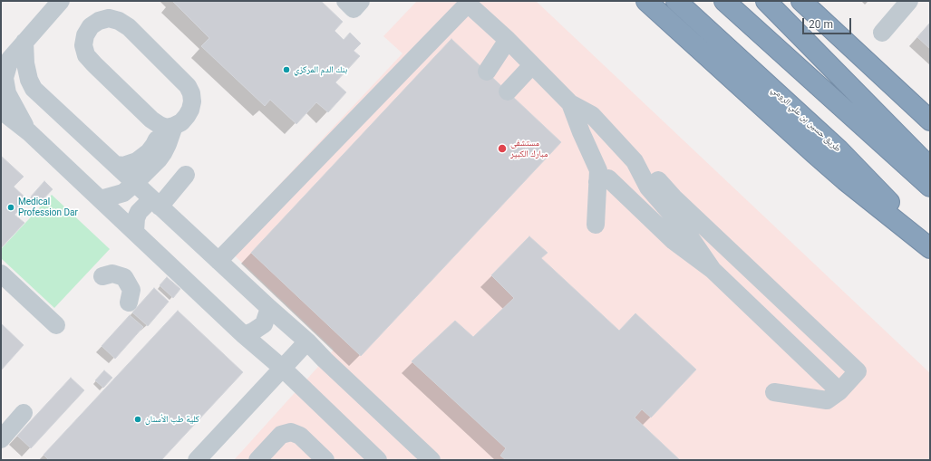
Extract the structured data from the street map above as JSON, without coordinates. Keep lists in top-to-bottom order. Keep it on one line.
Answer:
{"streets":{"highway":["طريق حسين بن علي الرومي"]},"places":["بنك الدم المركزي","مستشفى مبارك الكبير","Medical Profession Dar","كلية طب الأسنان"],"scale_bar":"20 m"}
